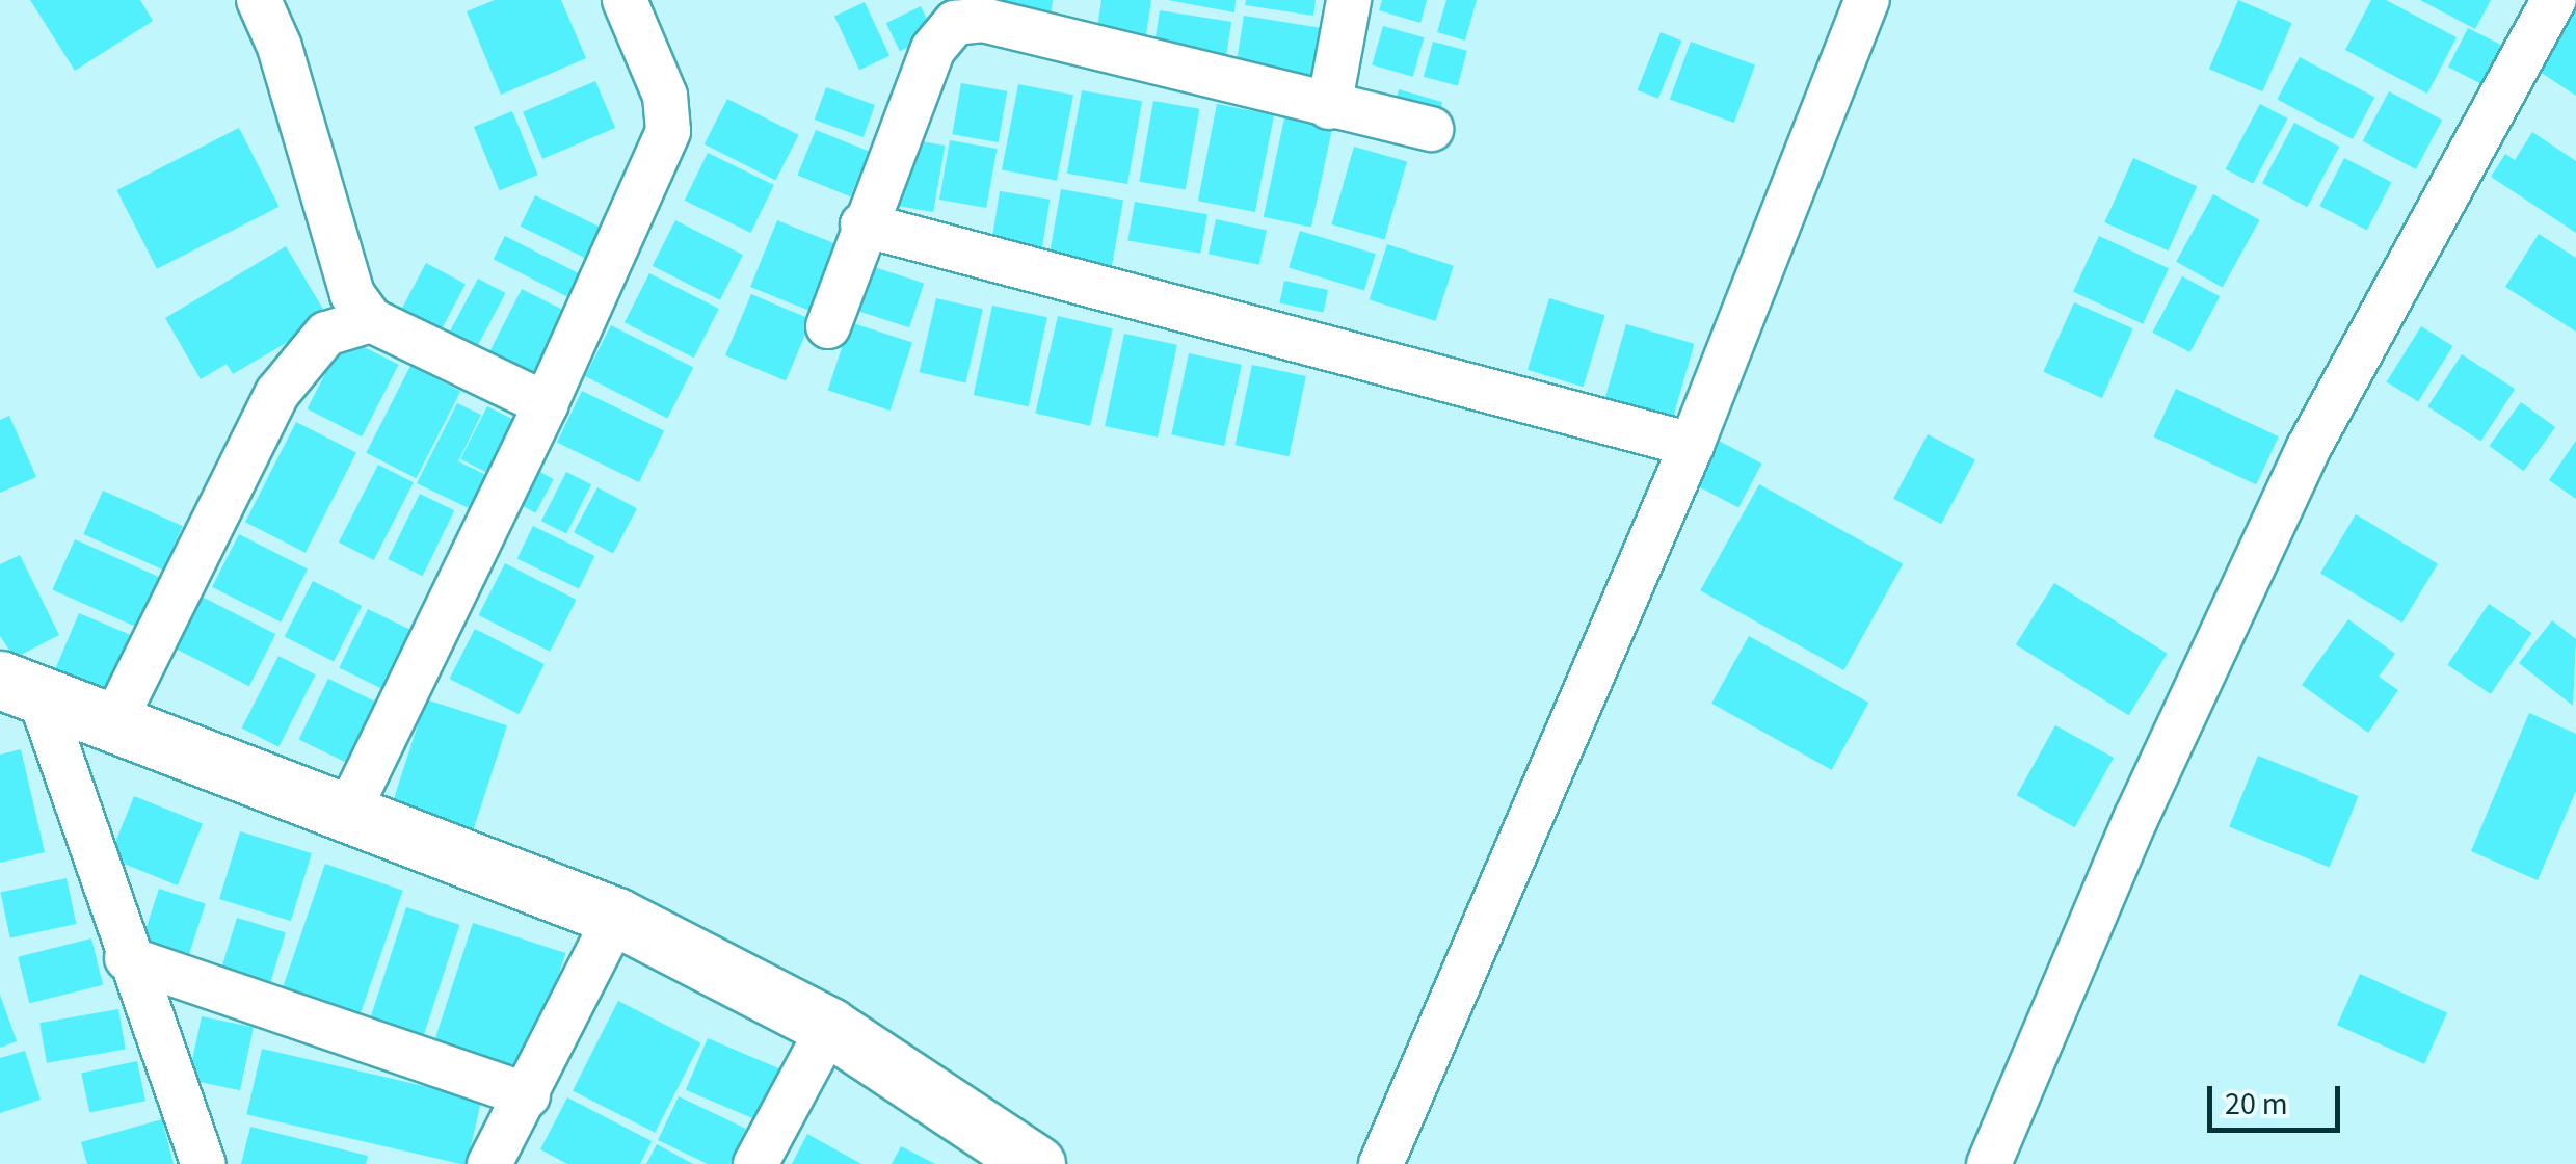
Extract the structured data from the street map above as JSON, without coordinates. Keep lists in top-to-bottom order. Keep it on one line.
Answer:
{"scale_bar":"20 m"}
